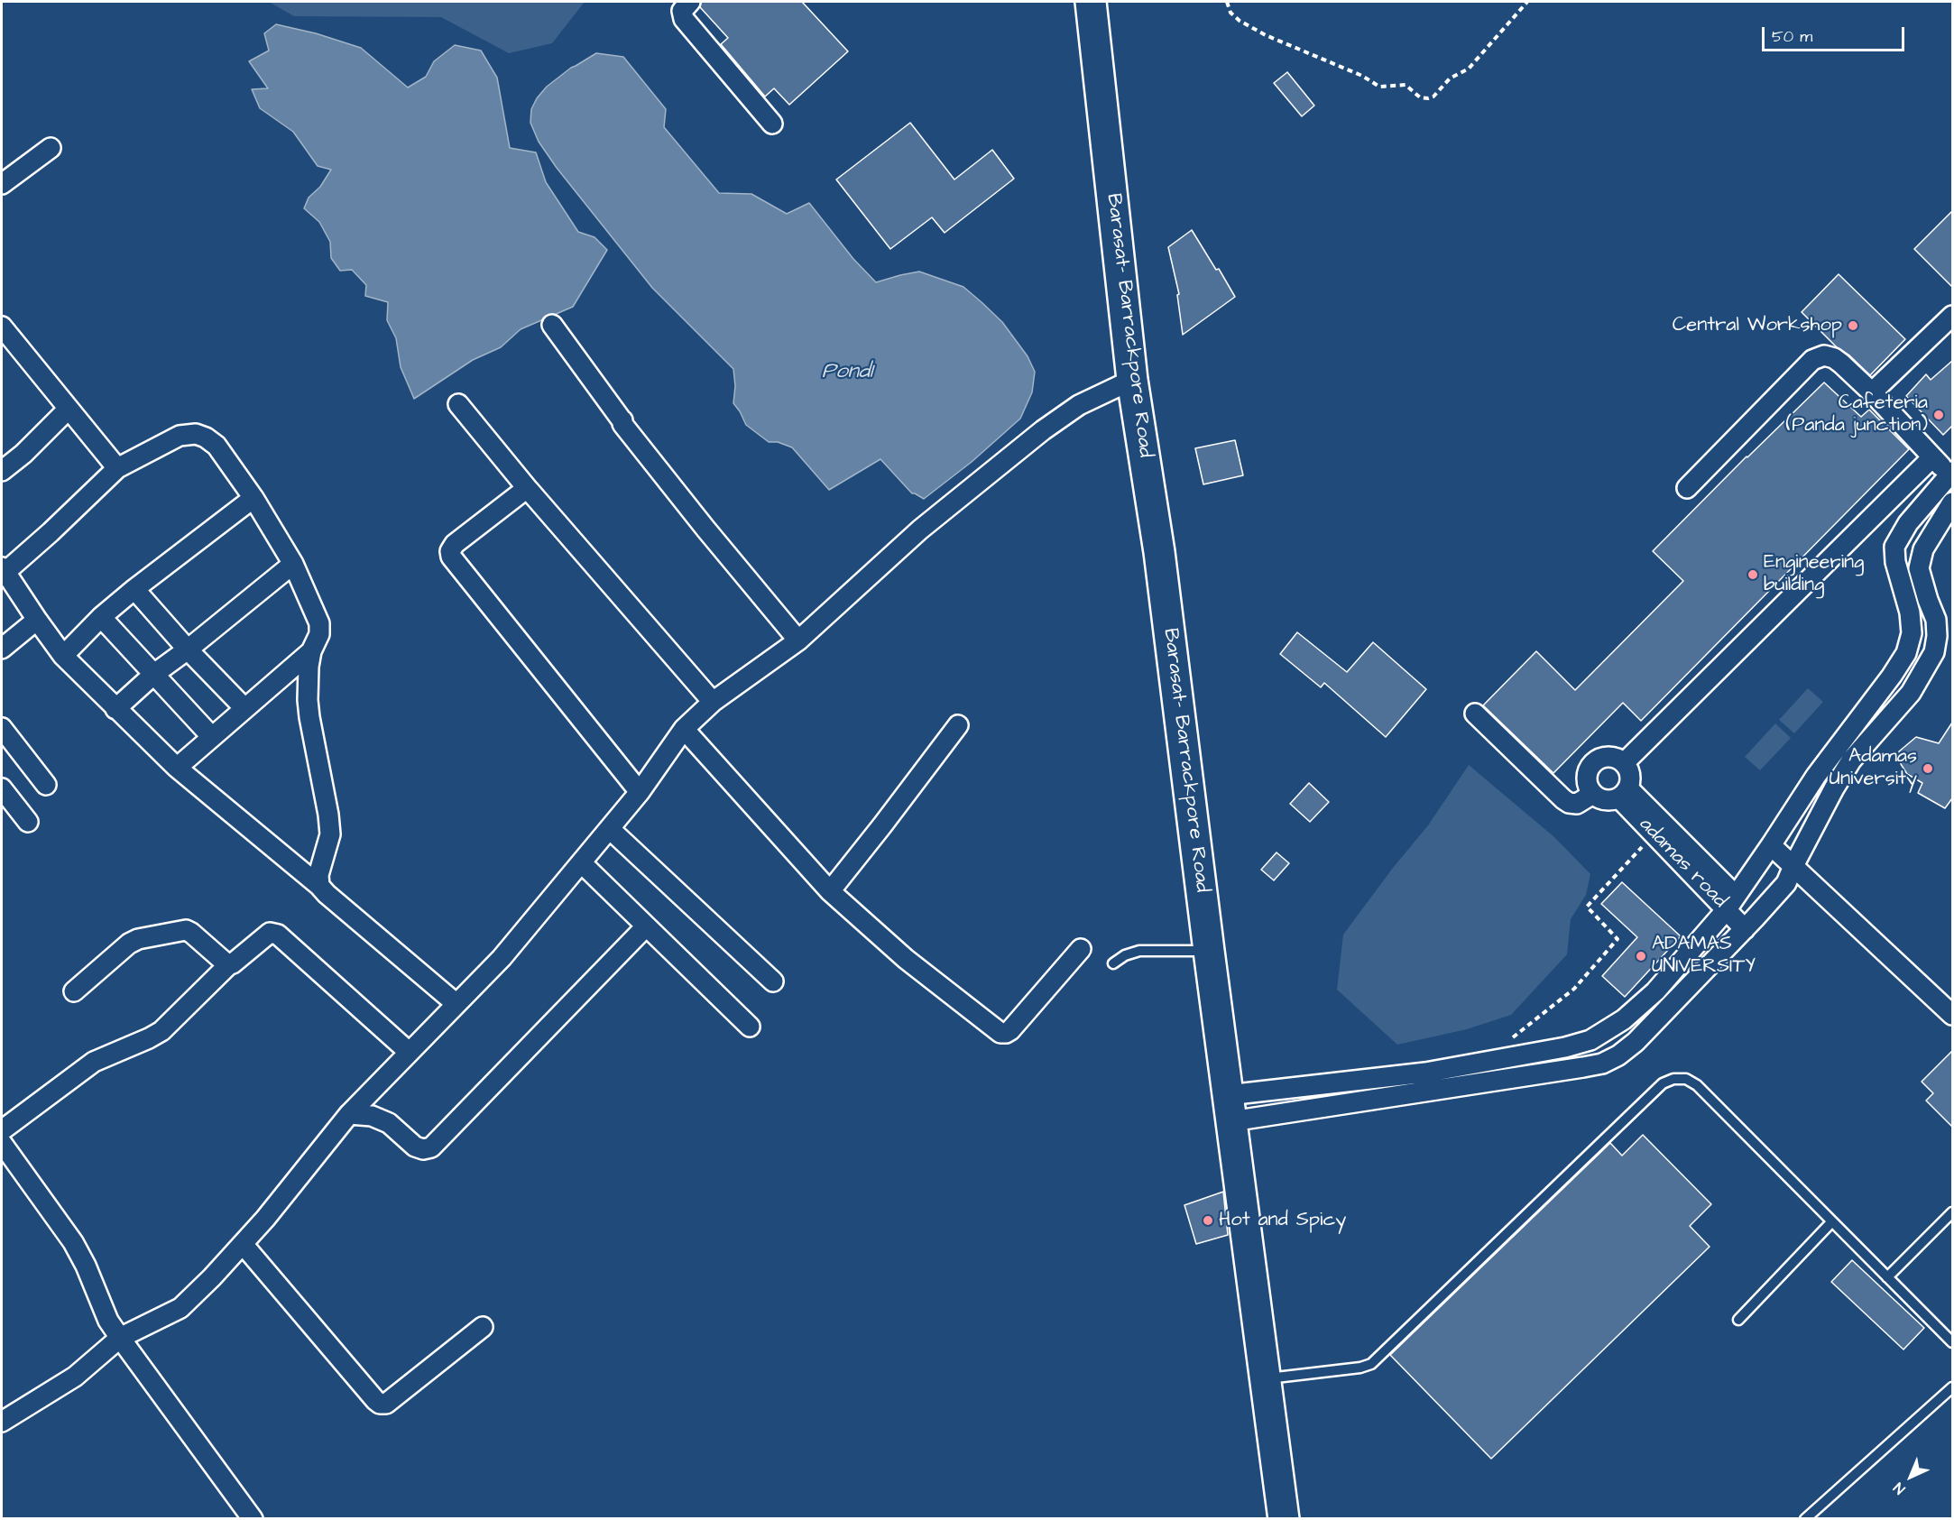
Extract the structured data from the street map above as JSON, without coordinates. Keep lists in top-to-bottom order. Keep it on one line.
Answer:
{"streets":{"main road":["Barasat- Barrackpore Road"],"street":["adamas road"]},"water":["Pond1"],"places":["Central Workshop","Cafeteria (Panda junction)","Engineering building","Adamas University","ADAMAS UNIVERSITY","Hot and Spicy"],"scale_bar":"50 m","north":"bottom left"}
